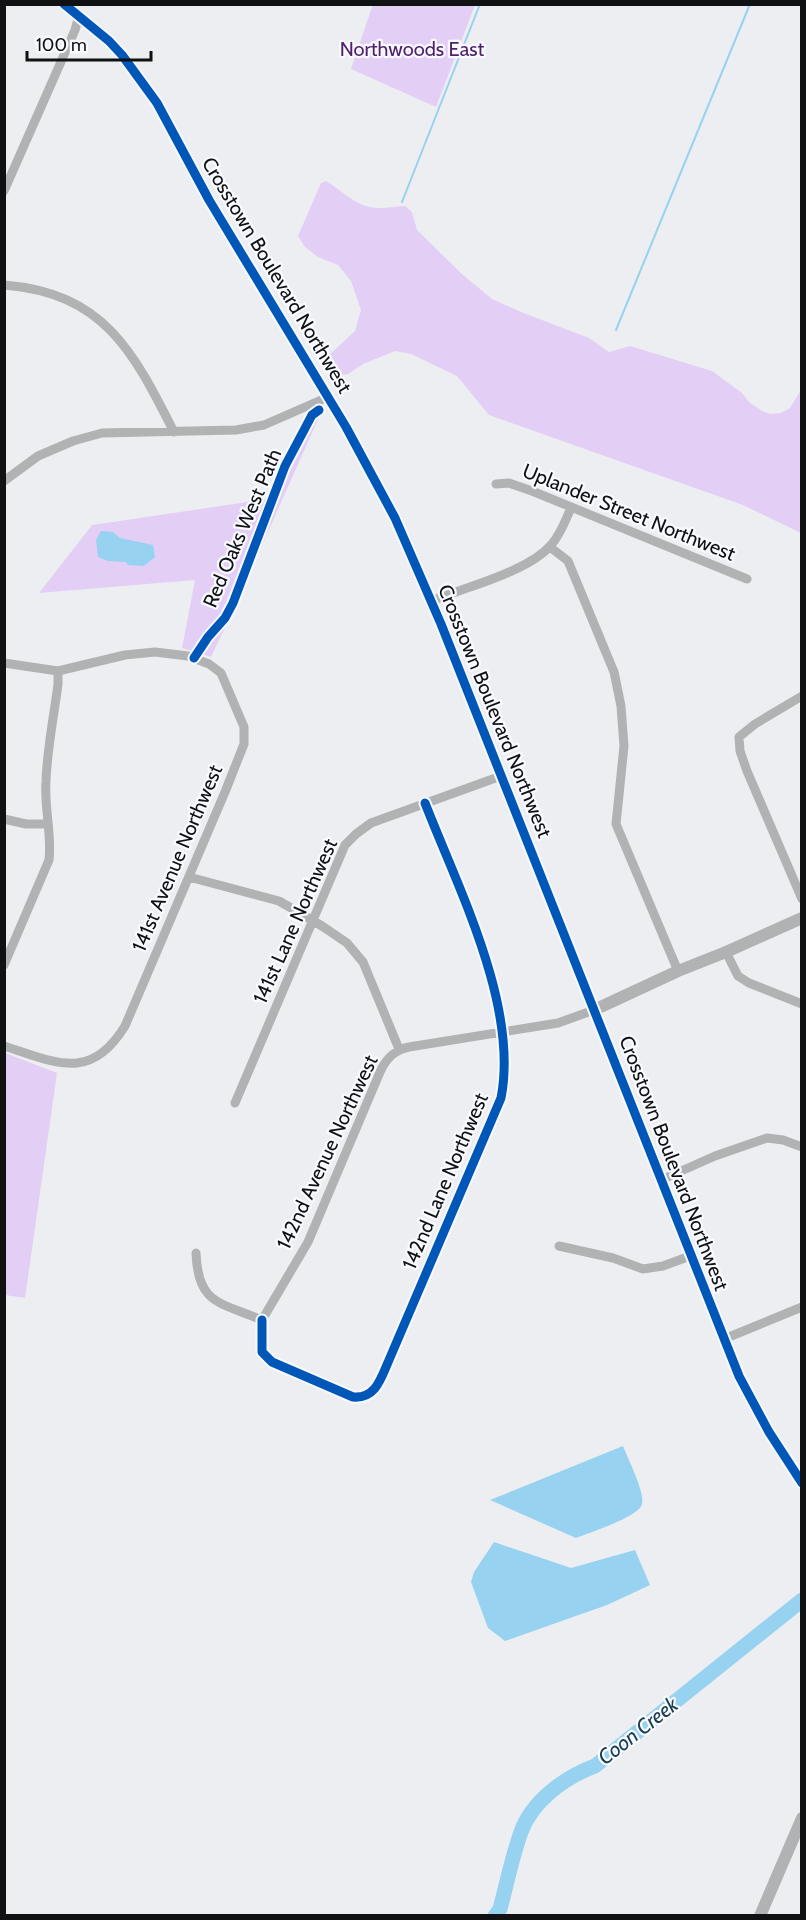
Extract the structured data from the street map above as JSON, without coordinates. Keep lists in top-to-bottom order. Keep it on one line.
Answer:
{"streets":{"street":["Crosstown Boulevard Northwest","Uplander Street Northwest","141st Avenue Northwest","141st Lane Northwest","142nd Avenue Northwest","142nd Lane Northwest"],"cycle path":["Red Oaks West Path"]},"crossings":[["Crosstown Boulevard Northwest","141st Lane Northwest"],["Crosstown Boulevard Northwest","142nd Avenue Northwest"],["141st Lane Northwest","142nd Lane Northwest"],["142nd Avenue Northwest","142nd Lane Northwest"]],"water":["Coon Creek"],"parks":["Northwoods East"],"scale_bar":"100 m"}
